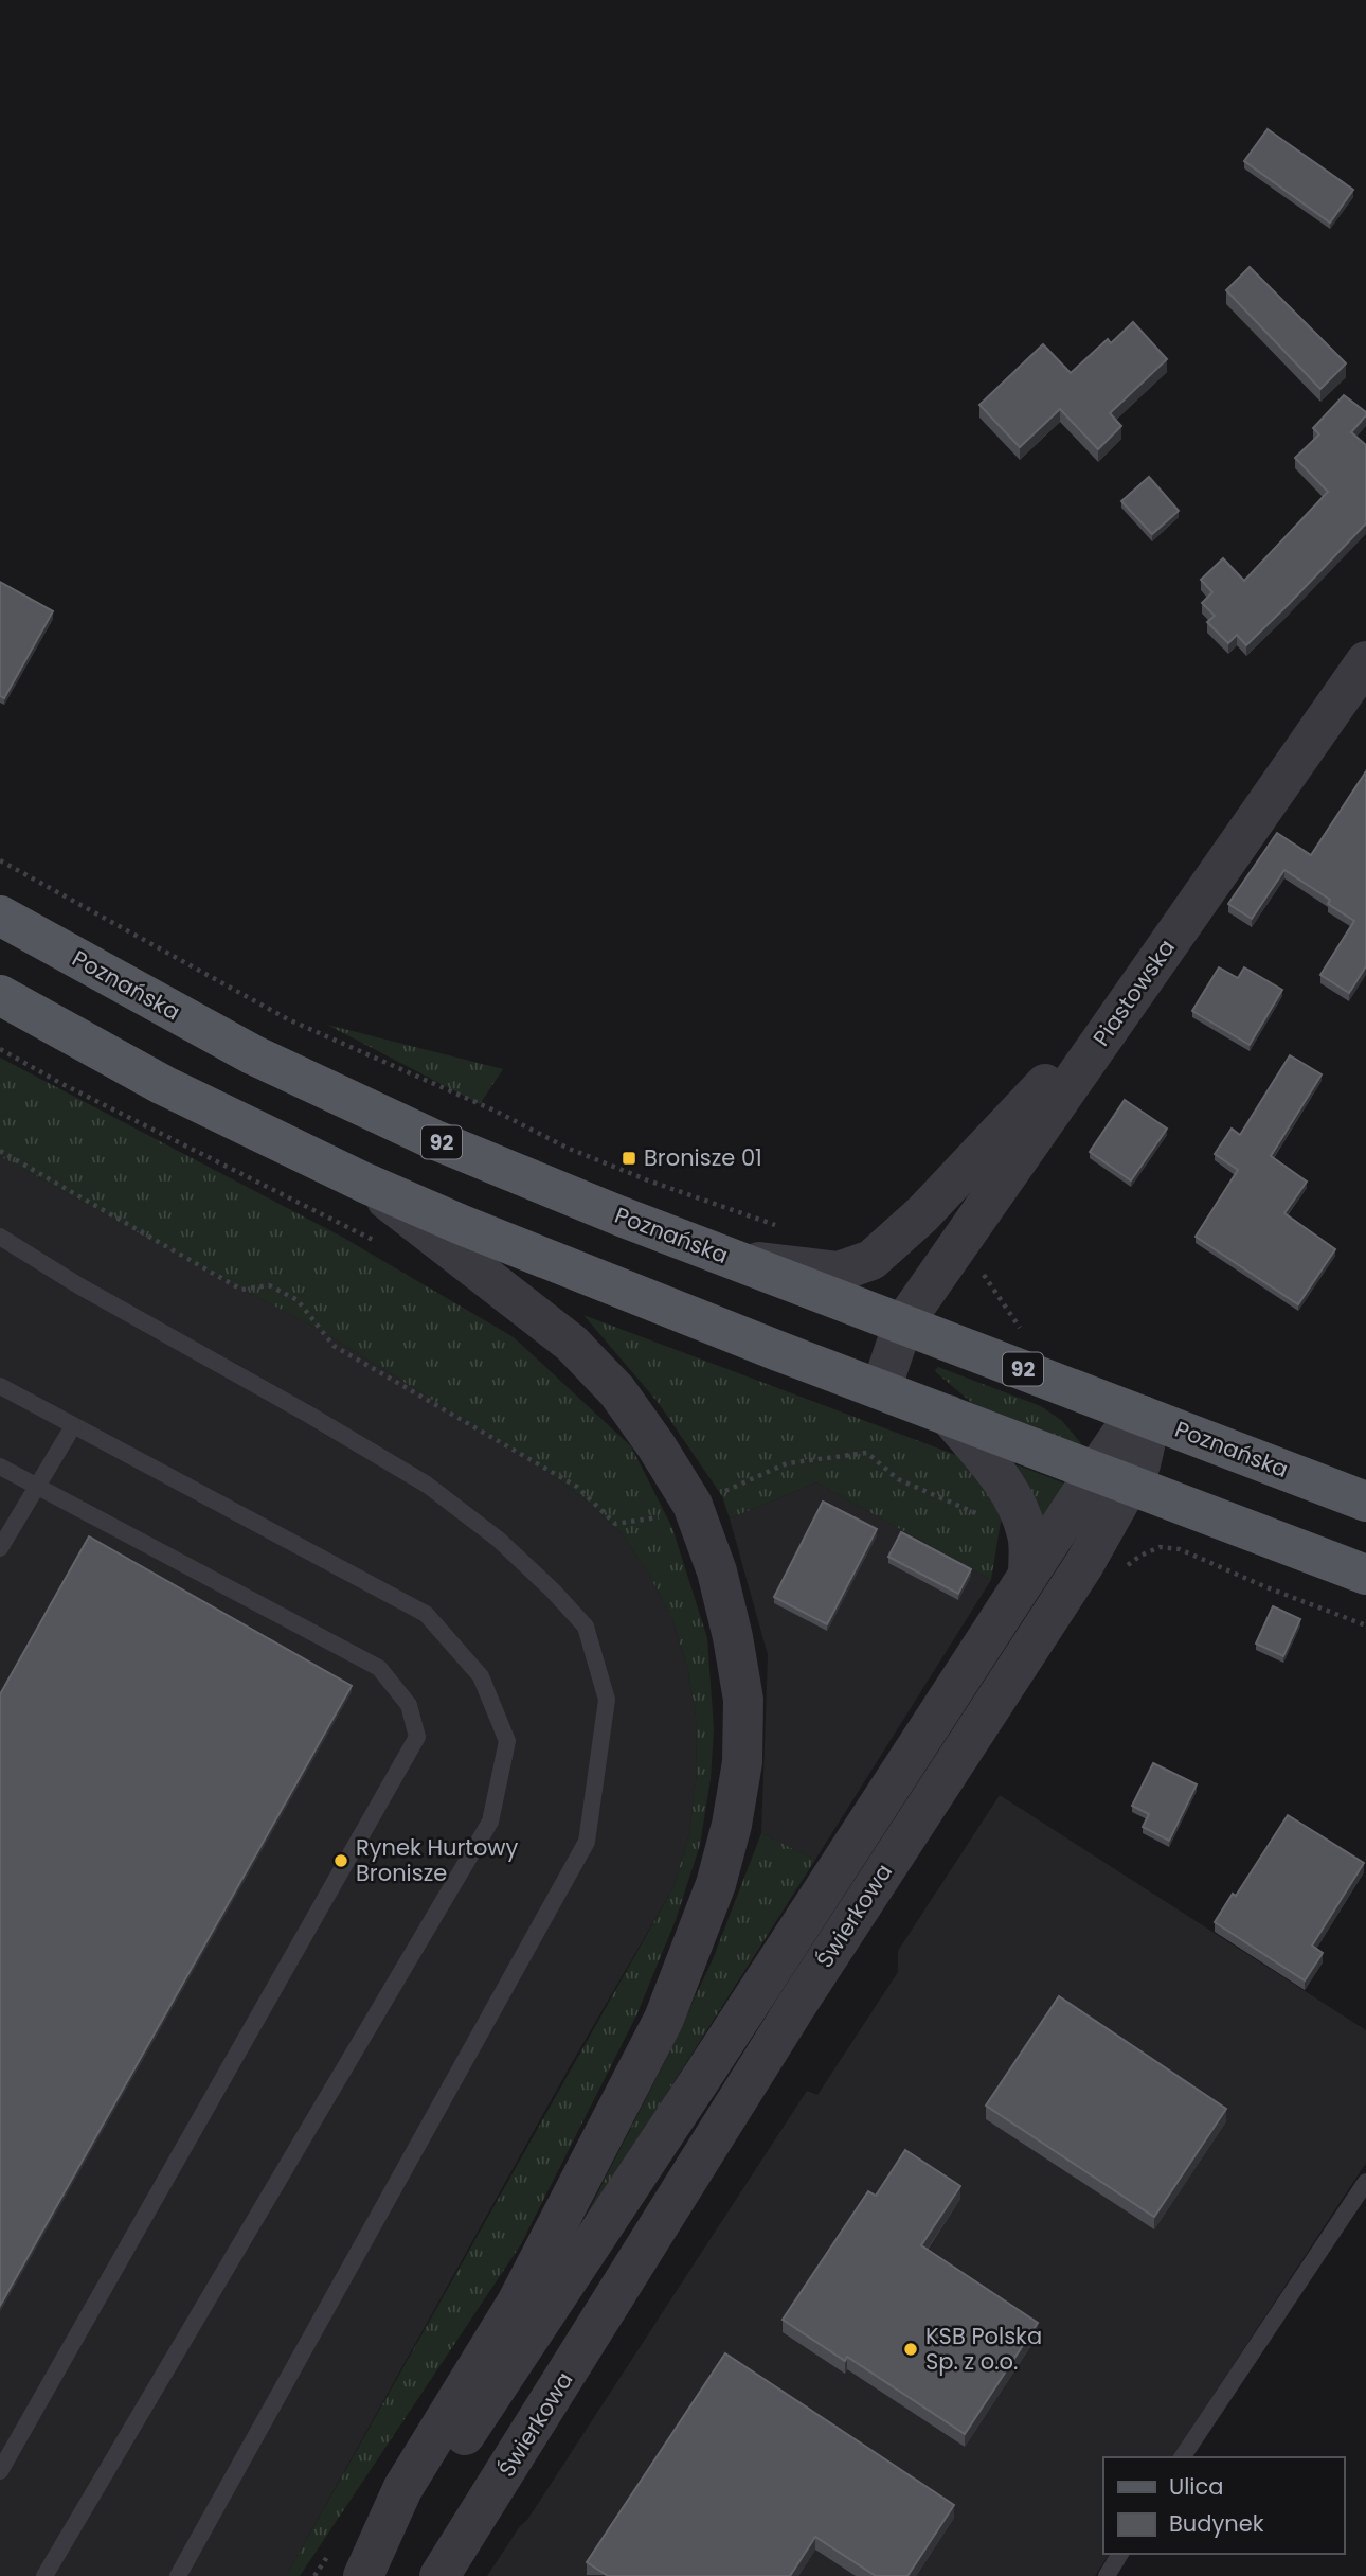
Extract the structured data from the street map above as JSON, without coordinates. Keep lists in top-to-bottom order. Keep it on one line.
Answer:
{"streets":{"main road":["Poznańska","92"],"street":["Piastowska","Świerkowa"]},"crossings":[["Poznańska","Piastowska"],["Poznańska","Świerkowa"]],"places":{"transit":["Bronisze 01"],"other":["Rynek Hurtowy Bronisze","KSB Polska Sp. z o.o."]},"legend":["Ulica","Budynek"]}
